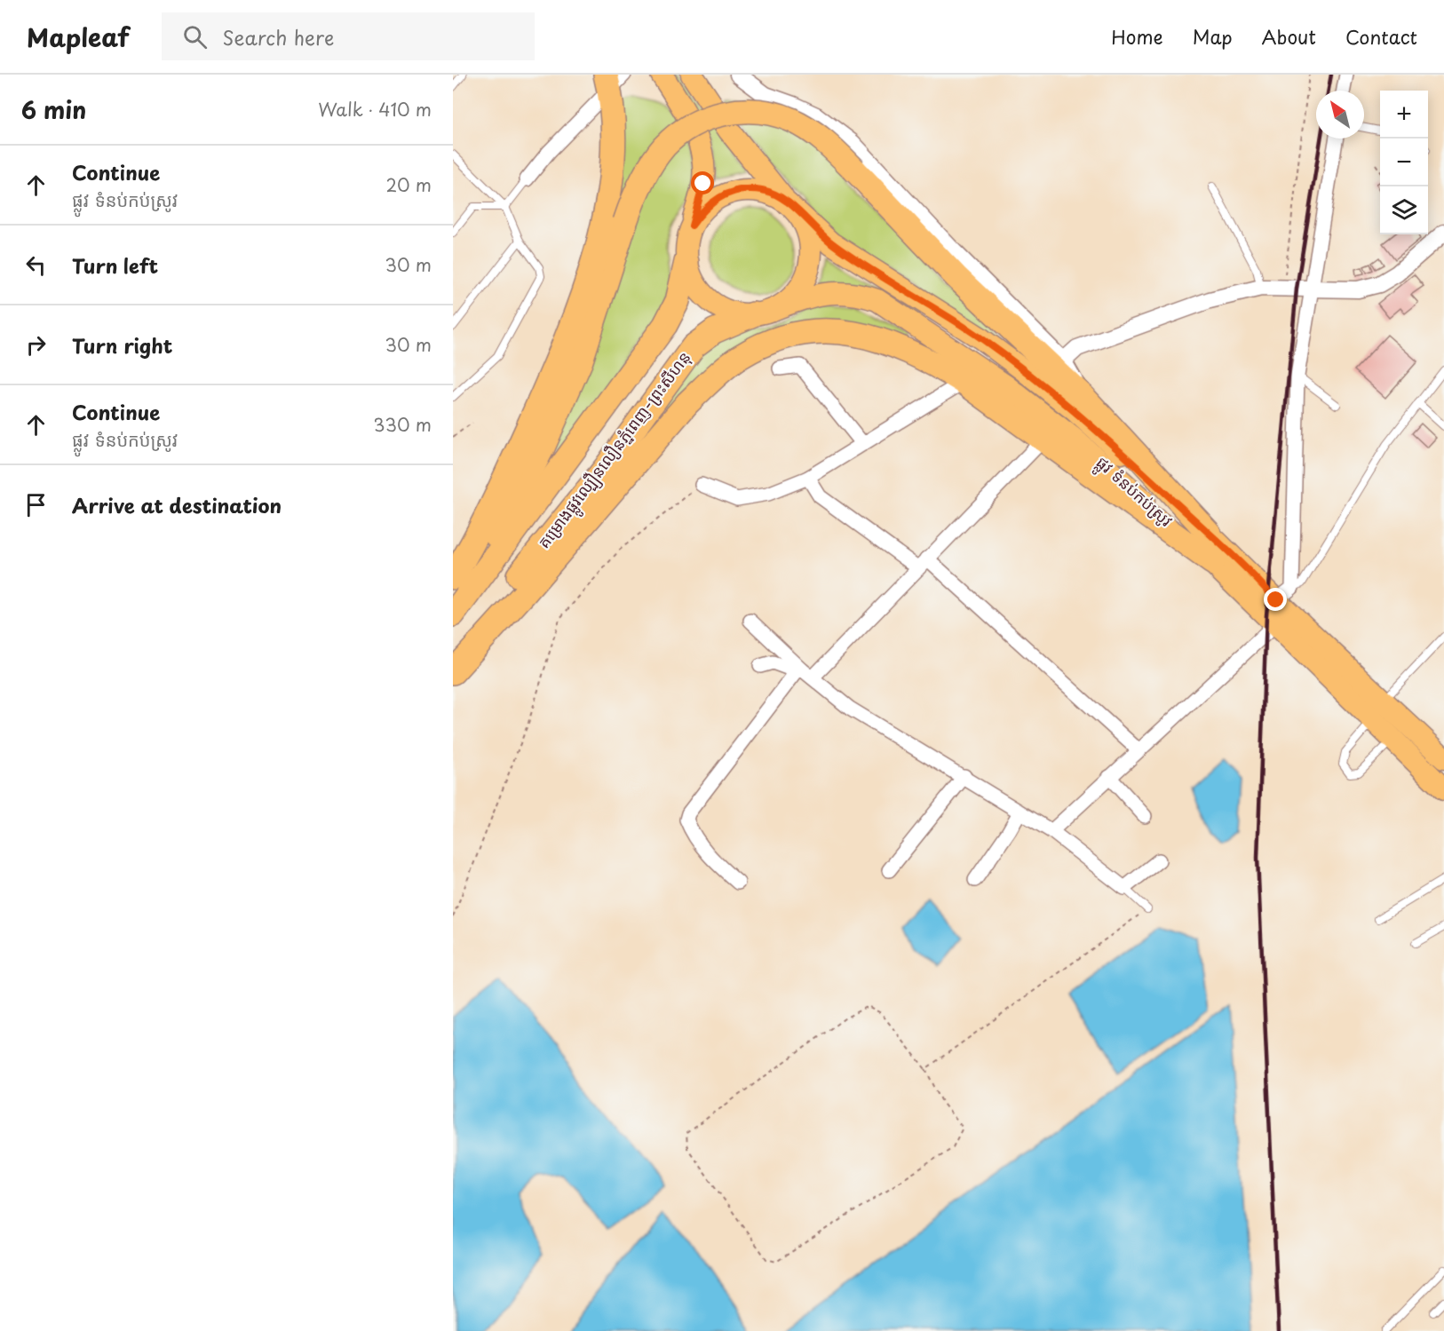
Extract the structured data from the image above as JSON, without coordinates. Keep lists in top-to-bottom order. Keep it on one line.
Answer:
{"streets":{"highway":["គម្រោងផ្លូវល្បឿនលឿនភ្នំពេញ-ព្រះសីហនុ"],"main road":["ផ្លូវ ទំនប់កប់ស្រូវ"]},"crossings":[["គម្រោងផ្លូវល្បឿនលឿនភ្នំពេញ-ព្រះសីហនុ","ផ្លូវ ទំនប់កប់ស្រូវ"]],"north":"top left","page":{"header":"Mapleaf","search":"Search here","nav":["Home","Map","About","Contact"],"heading":["6 min","Walk · 410 m"],"map_buttons":["+","−"],"list":[["Continue","ផ្លូវ ទំនប់កប់ស្រូវ","20 m"],["Turn left","30 m"],["Turn right","30 m"],["Continue","ផ្លូវ ទំនប់កប់ស្រូវ","330 m"],"Arrive at destination"]}}
